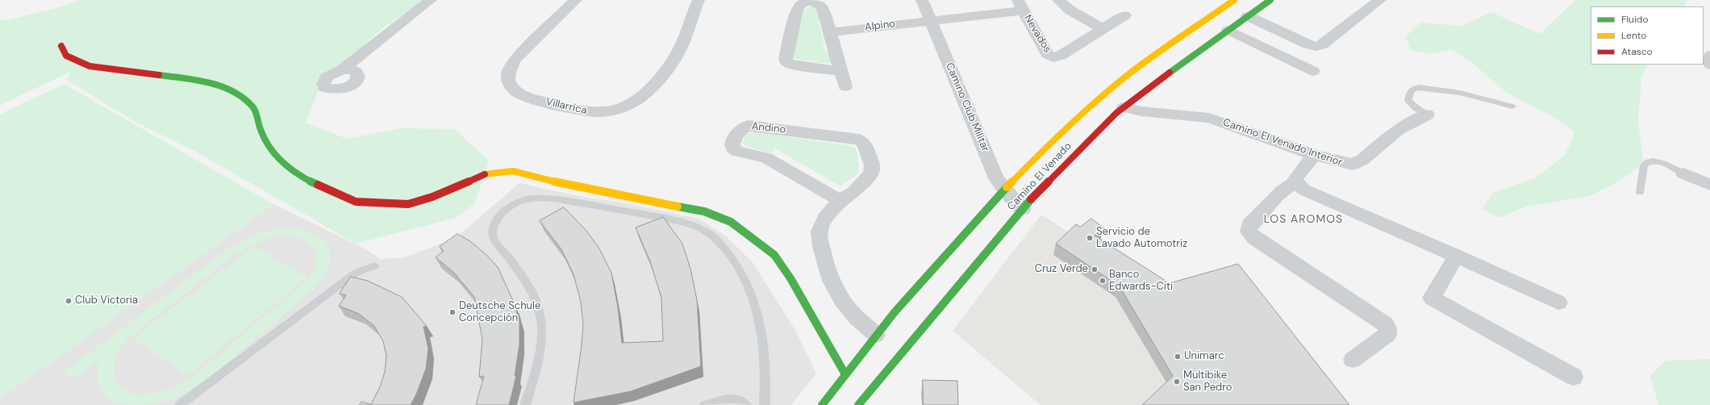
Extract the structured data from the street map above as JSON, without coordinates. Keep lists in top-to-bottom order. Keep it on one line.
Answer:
{"streets":{"street":["Alpino","Nevados","Villarrica","Camino Club Militar","Andino","Camino El Venado Interior","Camino El Venado"]},"crossings":[["Alpino","Nevados"],["Alpino","Camino Club Militar"],["Nevados","Camino Club Militar"],["Camino Club Militar","Camino El Venado"],["Andino","Camino El Venado"],["Camino El Venado Interior","Camino El Venado"]],"districts":["LOS AROMOS"],"places":["Servicio de Lavado Automotriz","Cruz Verde","Banco Edwards-Citi","Club Victoria","Deutsche Schule Concepción","Unimarc","Multibike San Pedro"],"legend":["Fluido","Lento","Atasco"]}
